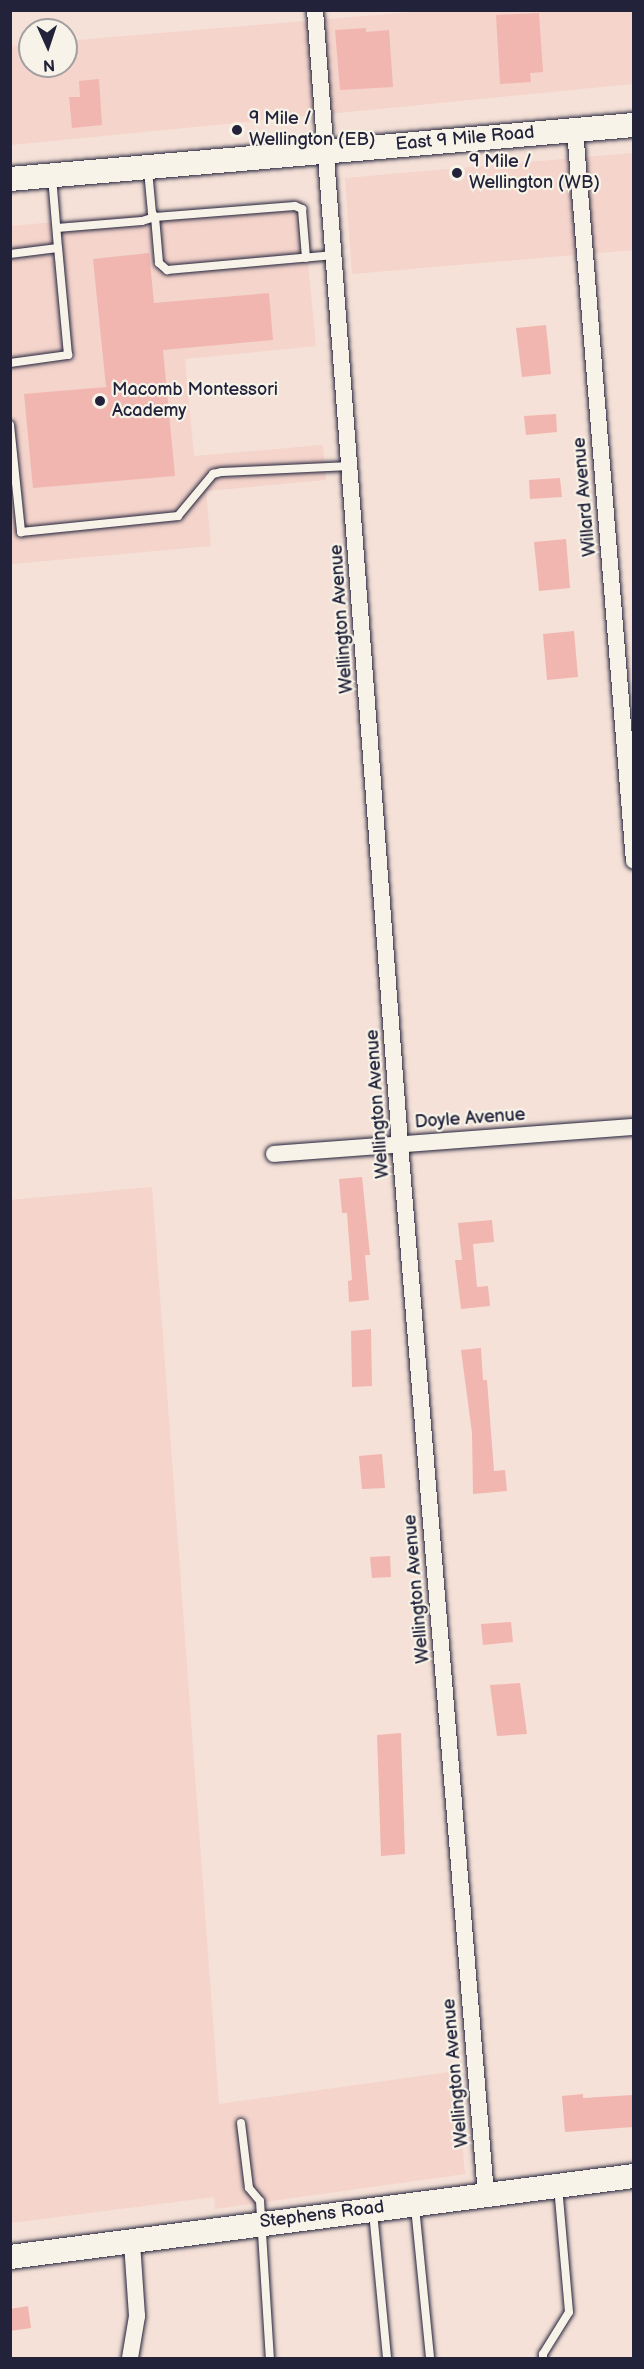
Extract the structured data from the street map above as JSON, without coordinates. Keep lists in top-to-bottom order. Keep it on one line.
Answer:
{"streets":{"street":["East 9 Mile Road","Willard Avenue","Wellington Avenue","Doyle Avenue","Stephens Road"]},"crossings":[["East 9 Mile Road","Willard Avenue"],["East 9 Mile Road","Wellington Avenue"],["Wellington Avenue","Doyle Avenue"],["Wellington Avenue","Stephens Road"]],"places":["9 Mile / Wellington (EB)","9 Mile / Wellington (WB)","Macomb Montessori Academy"],"north":"bottom"}
